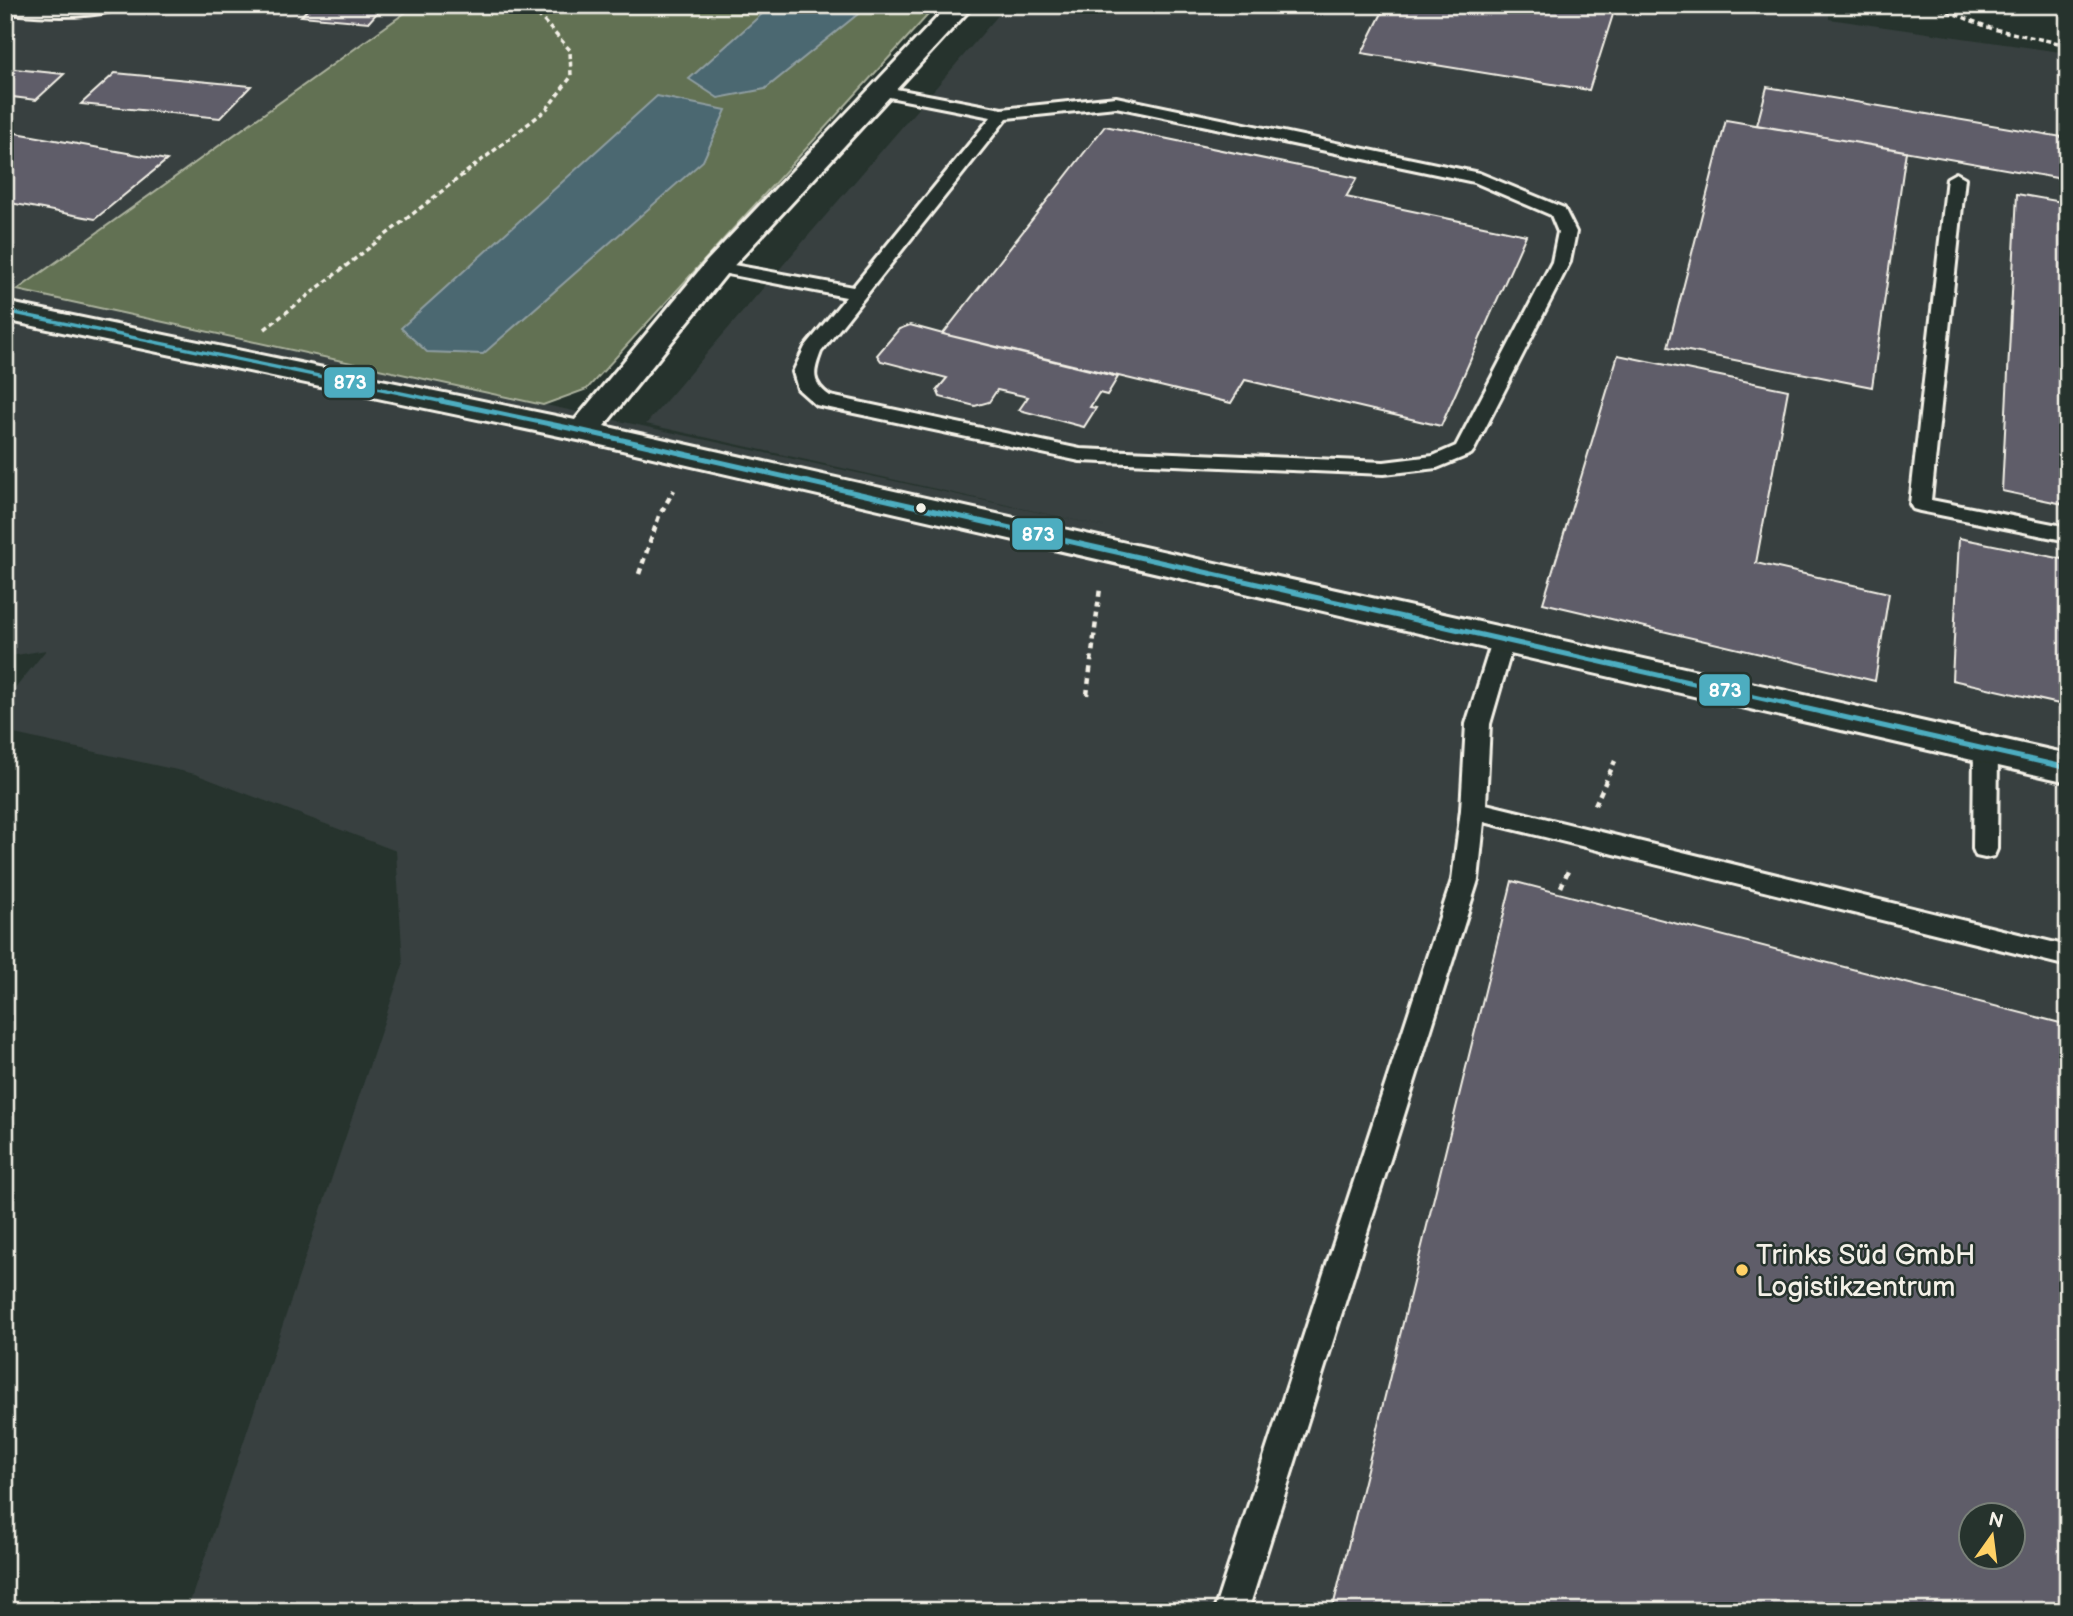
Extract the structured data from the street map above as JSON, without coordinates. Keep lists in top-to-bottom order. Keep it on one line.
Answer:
{"places":["Trinks Süd GmbH Logistikzentrum"],"lines":["transit line 873"],"north":"top"}
